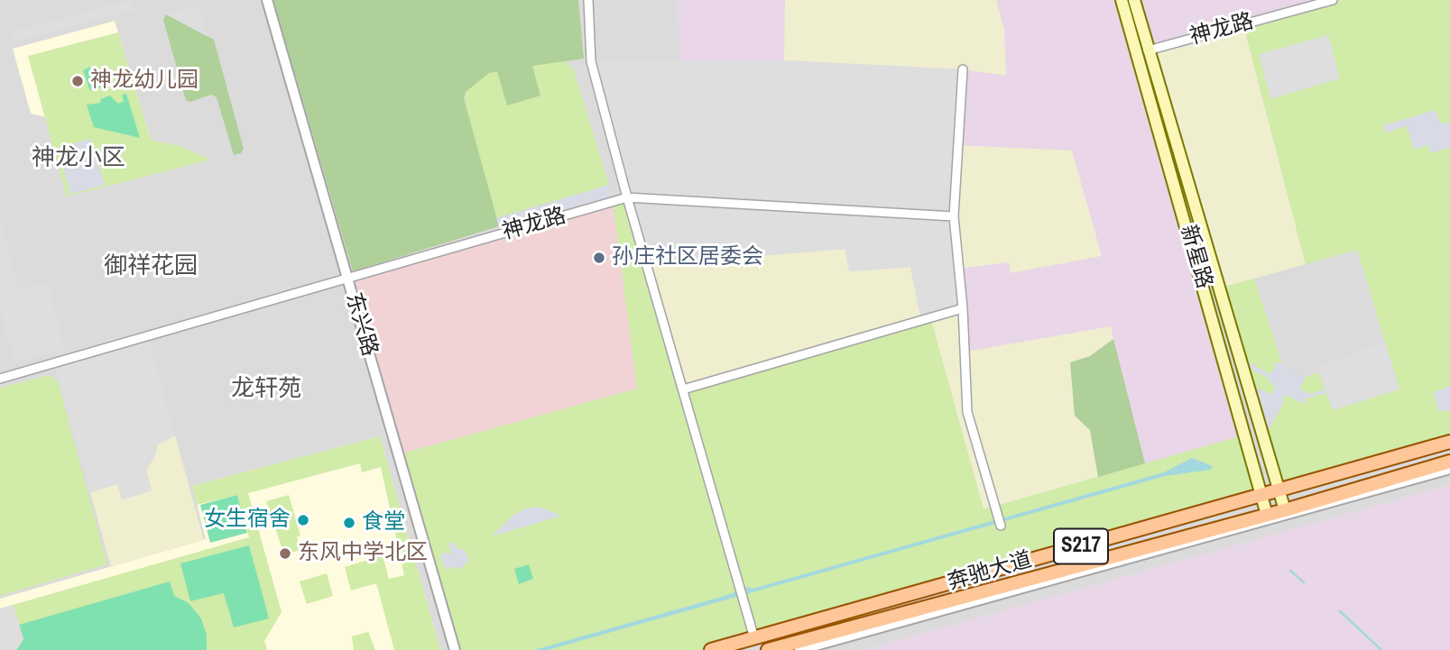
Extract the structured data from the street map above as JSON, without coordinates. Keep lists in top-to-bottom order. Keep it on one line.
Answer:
{"streets":{"main road":["新星路","S217","奔驰大道"],"street":["神龙路","东兴路"]},"crossings":[["神龙路","新星路"],["神龙路","东兴路"],["新星路","奔驰大道"]],"districts":["神龙小区","御祥花园","龙轩苑"],"places":["神龙幼儿园","孙庄社区居委会","女生宿舍","食堂","东风中学北区"]}
